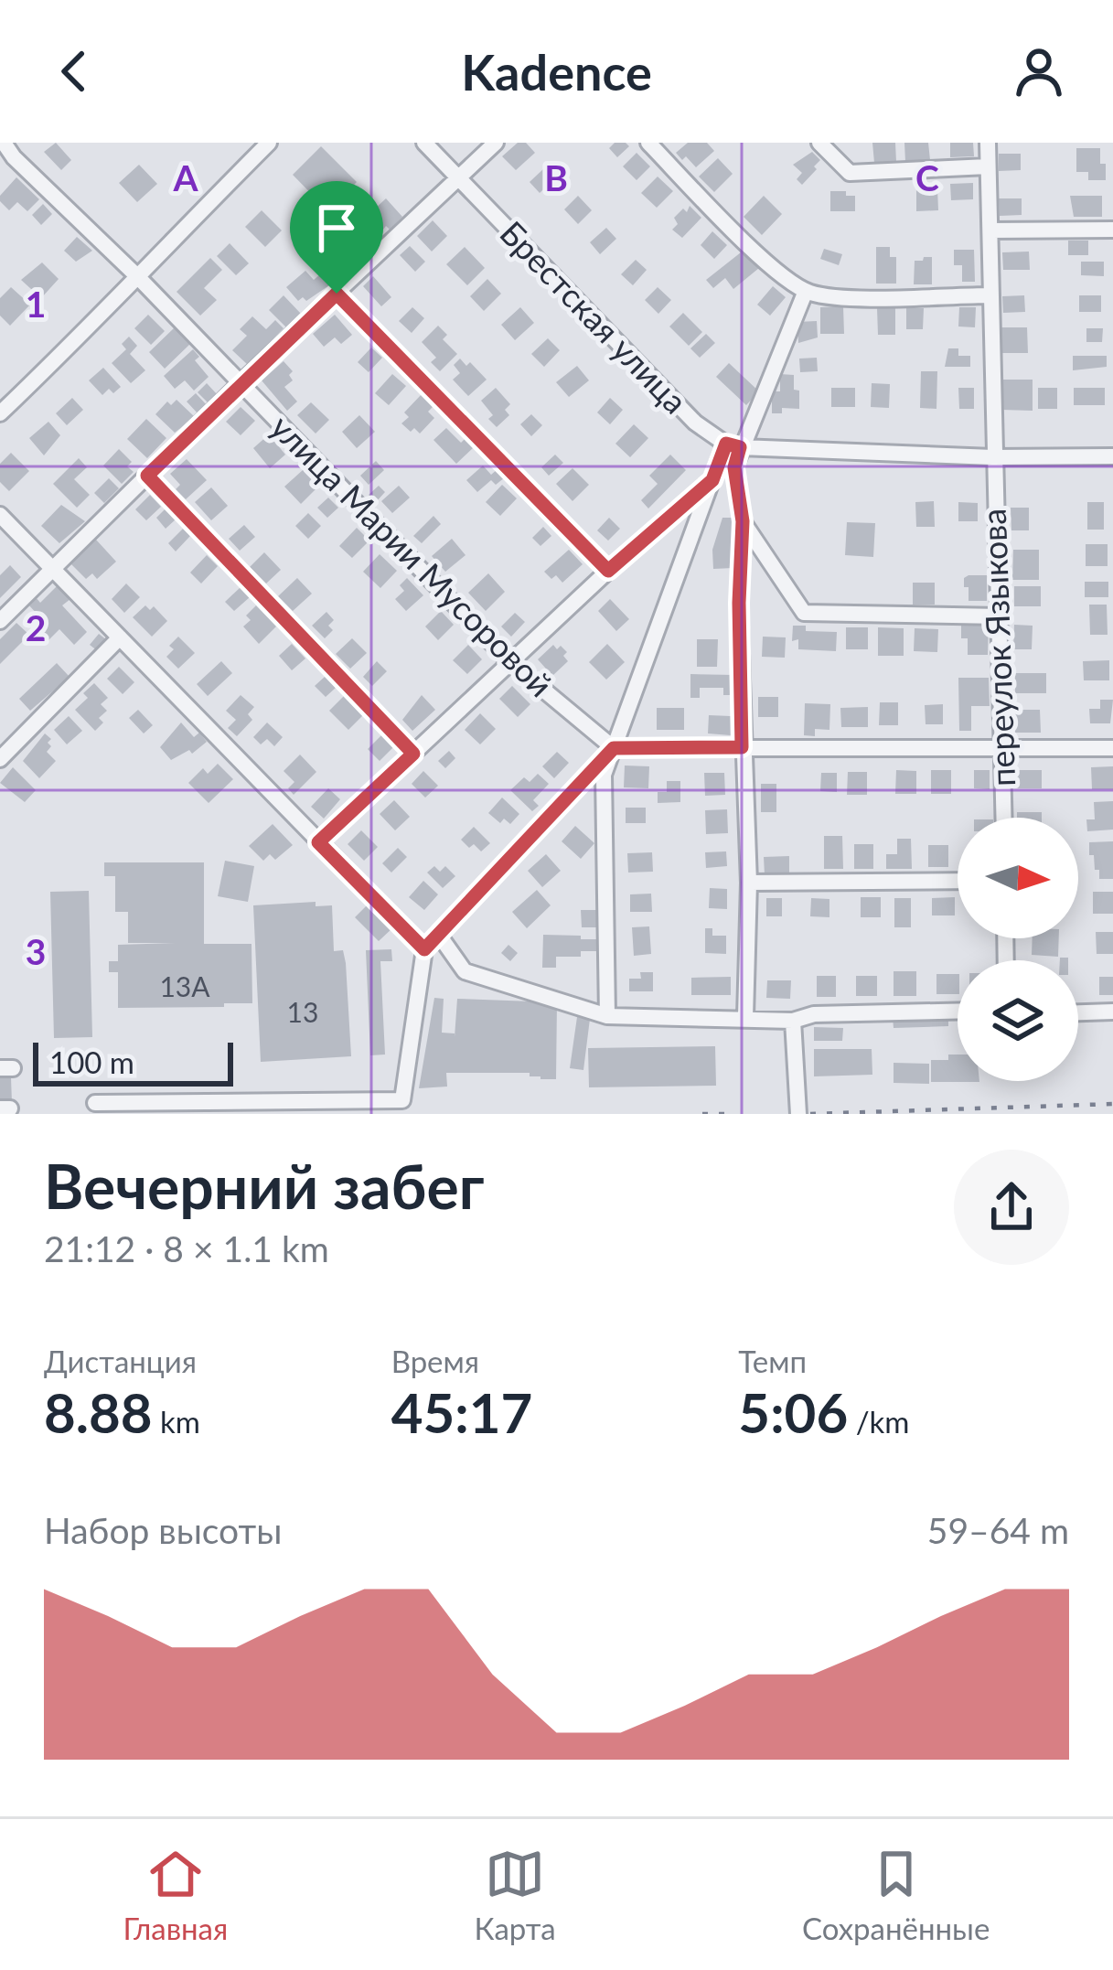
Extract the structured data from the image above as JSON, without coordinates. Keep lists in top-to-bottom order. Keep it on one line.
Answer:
{"streets":{"street":["Брестская улица","улица Марии Мусоровой","переулок Языкова"]},"house_numbers":["13А","13"],"scale_bar":"100 m","north":"right","page":{"header":"Kadence","scale":"100 m","heading":["Вечерний забег","21:12 · 8 × 1.1 km"],"stats":[["Дистанция","8.88 km"],["Время","45:17"],["Темп","5:06 /km"]],"chart":["Набор высоты","59–64 m"],"tabs":["Главная","Карта","Сохранённые"]},"grid":{"columns":["A","B","C"],"rows":["1","2","3"]}}
